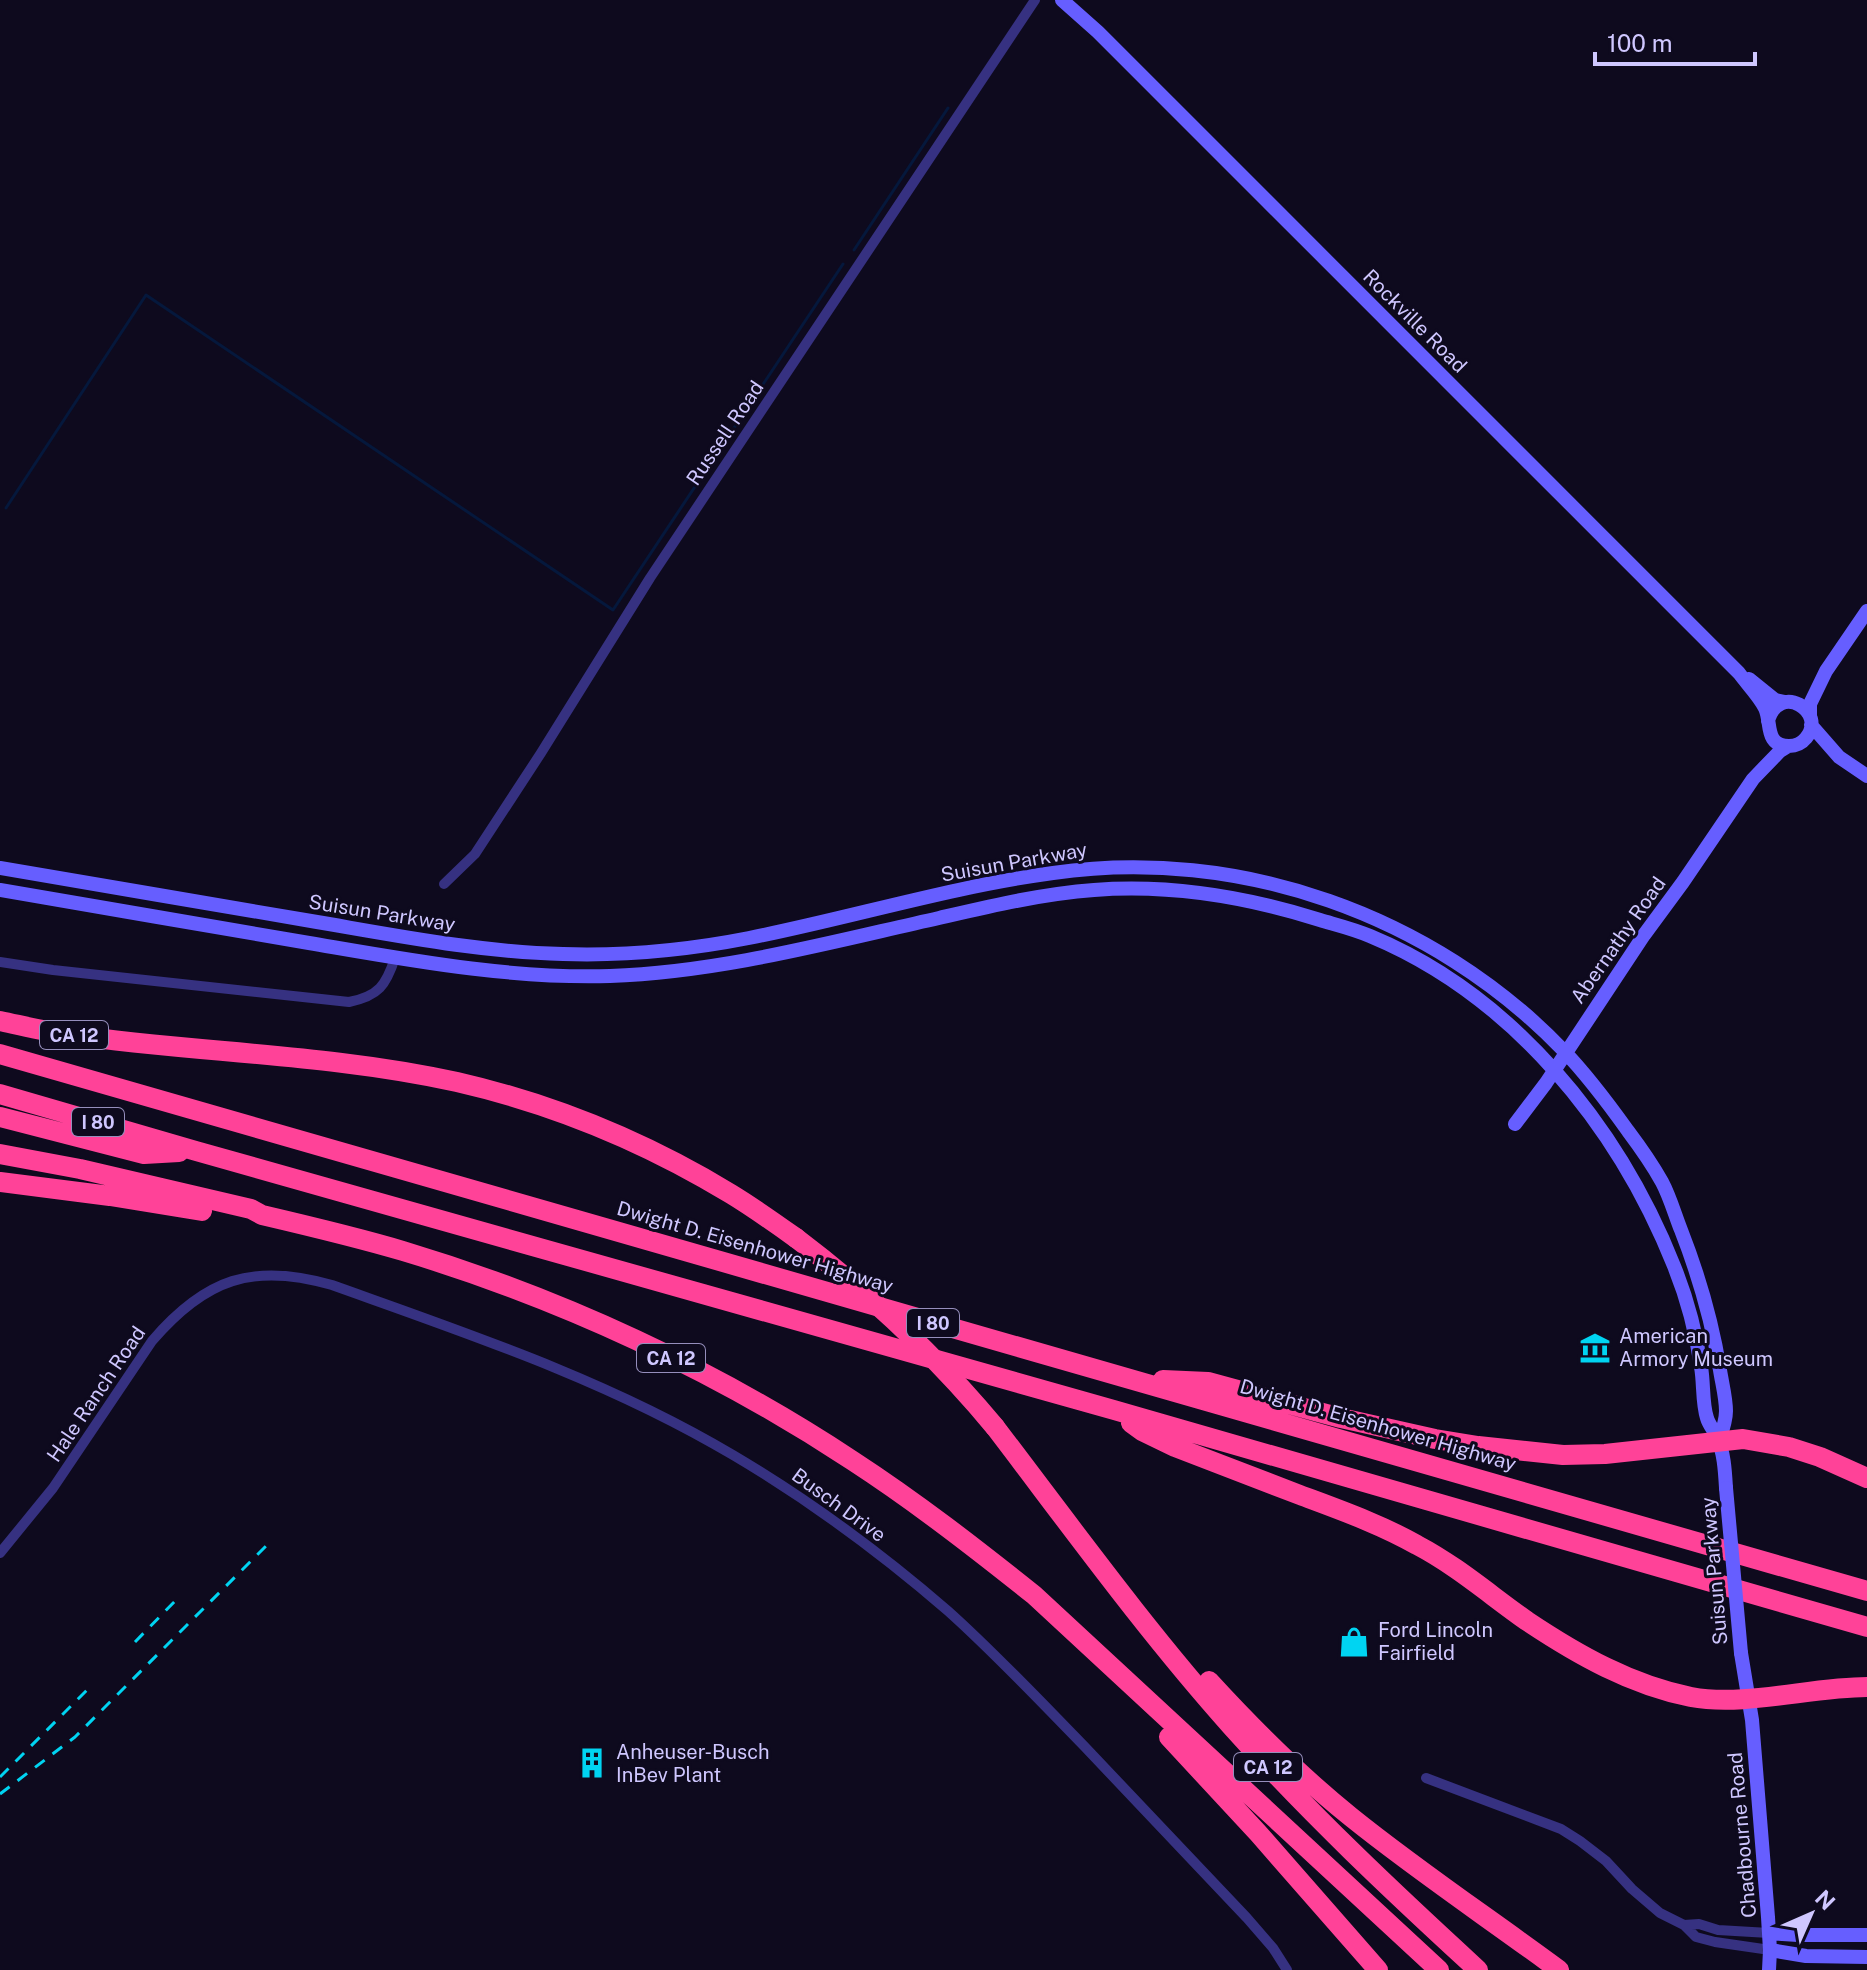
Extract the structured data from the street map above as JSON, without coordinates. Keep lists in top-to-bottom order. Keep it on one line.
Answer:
{"streets":{"highway":["CA 12","I 80","Dwight D. Eisenhower Highway"],"main road":["Rockville Road","Suisun Parkway","Abernathy Road","Chadbourne Road"],"street":["Russell Road","Hale Ranch Road","Busch Drive"]},"crossings":[["Rockville Road","Abernathy Road"],["Suisun Parkway","Abernathy Road"],["Suisun Parkway","Chadbourne Road"],["Hale Ranch Road","Busch Drive"]],"places":{"museum":["American Armory Museum"],"shop":["Ford Lincoln Fairfield"],"building":["Anheuser-Busch InBev Plant"]},"scale_bar":"100 m","north":"top right"}
